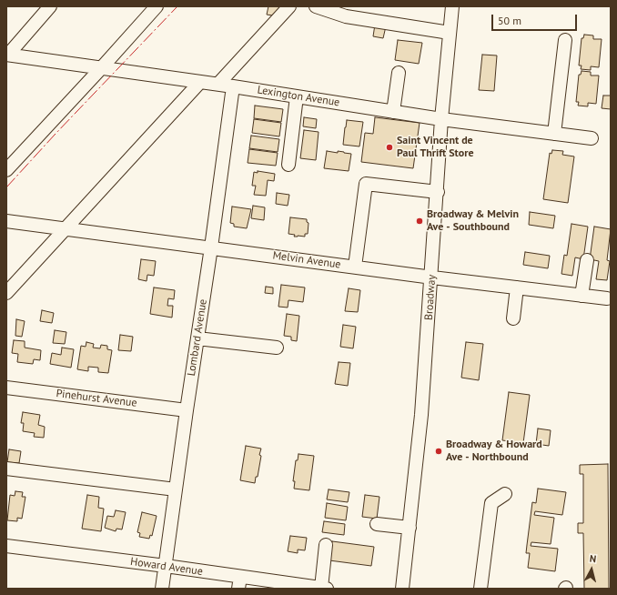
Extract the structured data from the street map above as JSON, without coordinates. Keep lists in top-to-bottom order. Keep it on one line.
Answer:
{"streets":{"street":["Lexington Avenue","Melvin Avenue","Broadway","Lombard Avenue","Pinehurst Avenue","Howard Avenue"]},"crossings":[["Lexington Avenue","Broadway"],["Lexington Avenue","Lombard Avenue"],["Melvin Avenue","Broadway"],["Melvin Avenue","Lombard Avenue"],["Lombard Avenue","Pinehurst Avenue"],["Lombard Avenue","Howard Avenue"]],"places":["Saint Vincent de Paul Thrift Store","Broadway & Melvin Ave - Southbound","Broadway & Howard Ave - Northbound"],"scale_bar":"50 m","north":"top"}
